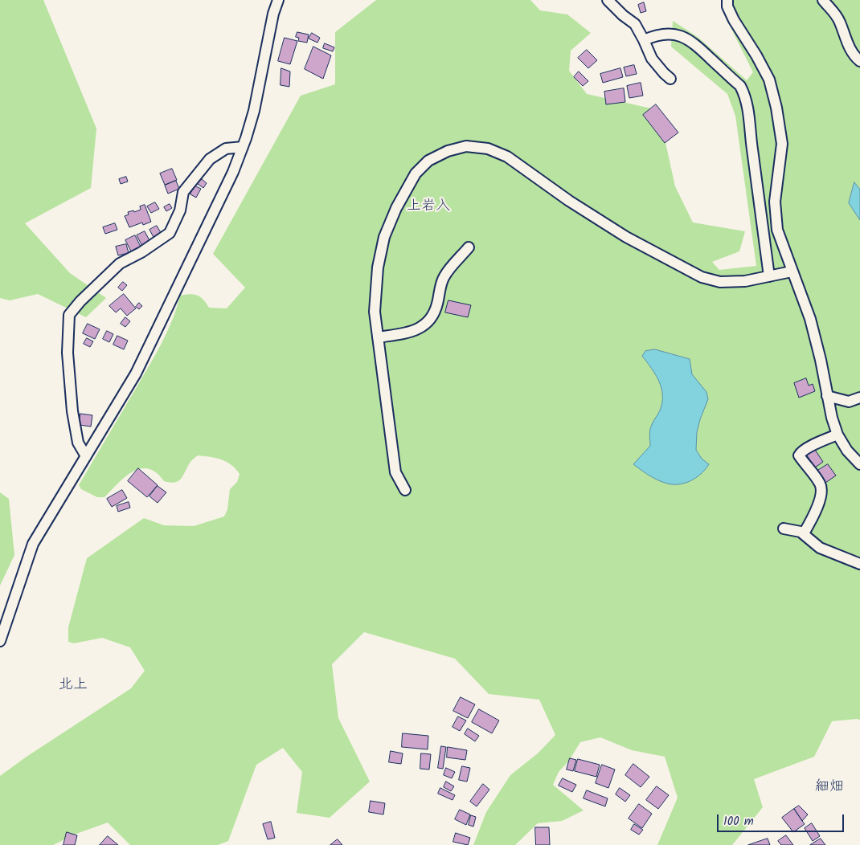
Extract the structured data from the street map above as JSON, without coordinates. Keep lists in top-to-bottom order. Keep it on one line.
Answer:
{"districts":["上岩入","北上","細畑"],"scale_bar":"100 m"}
